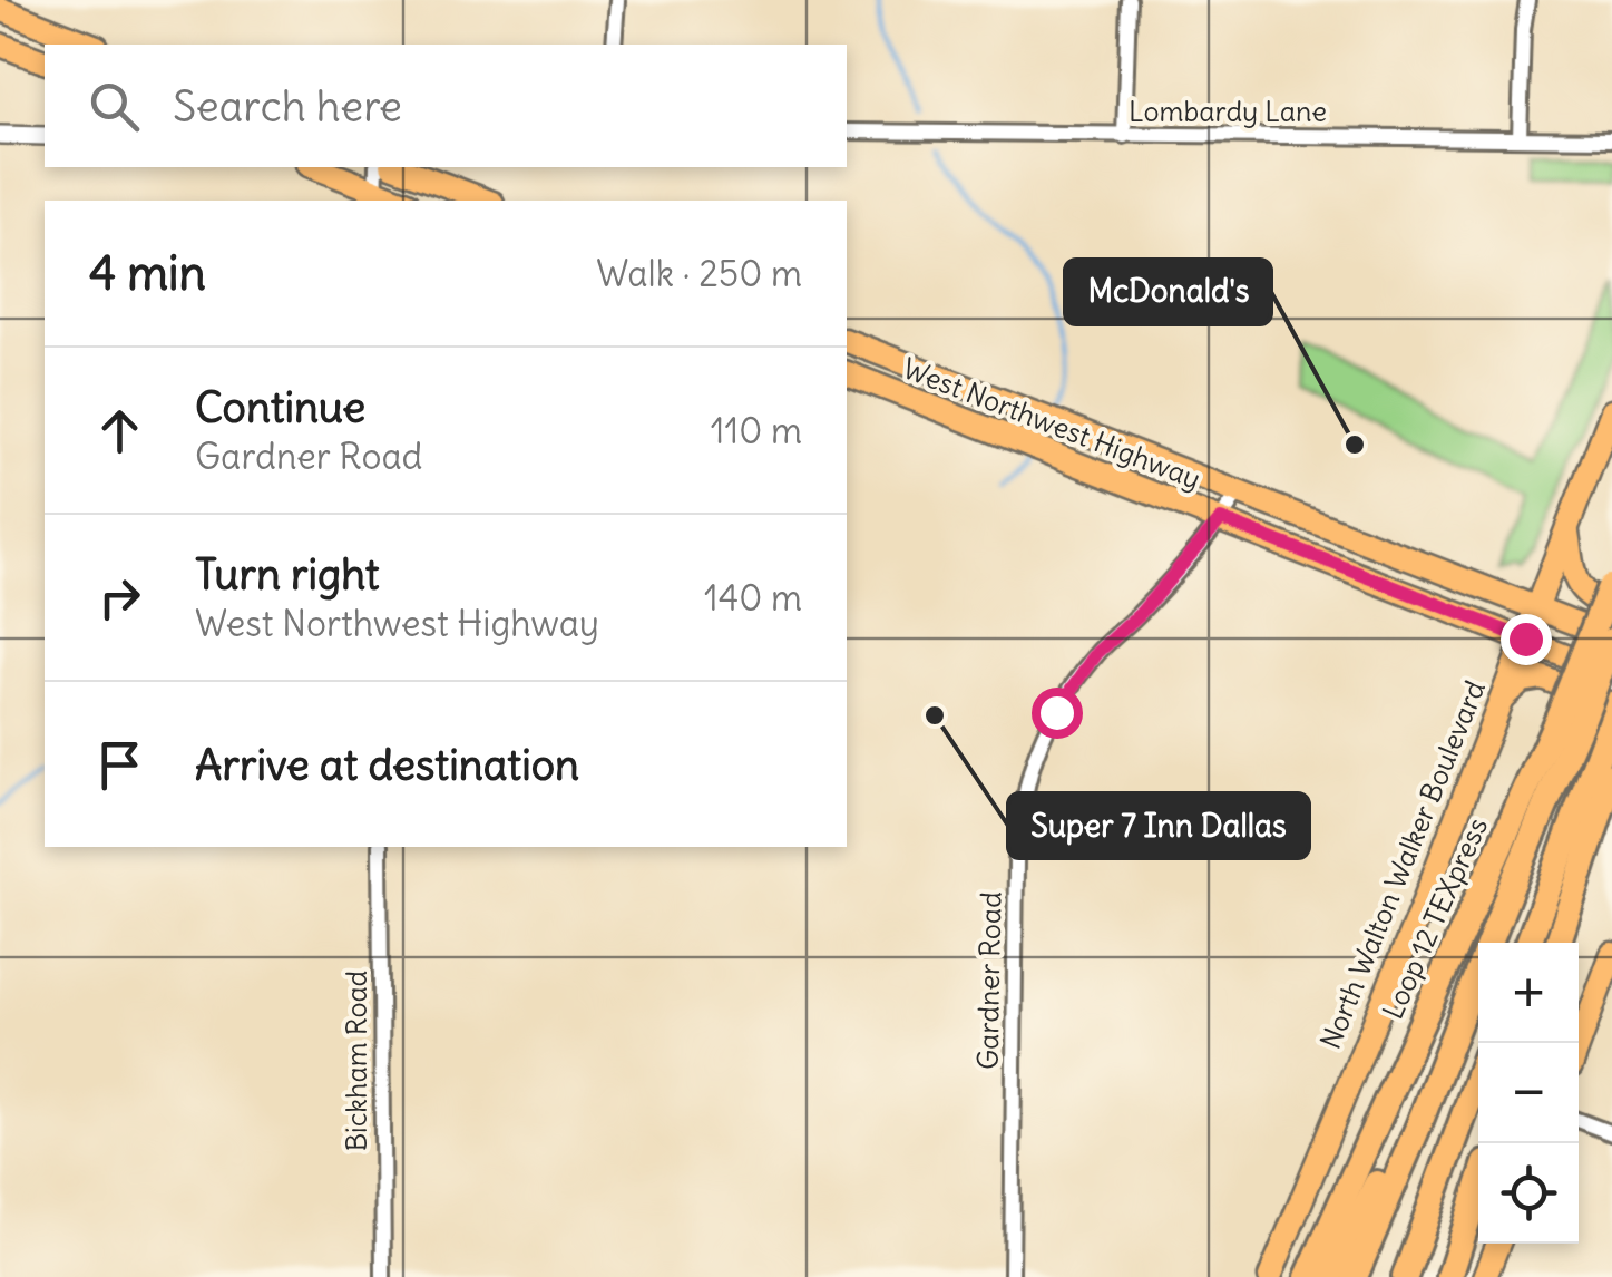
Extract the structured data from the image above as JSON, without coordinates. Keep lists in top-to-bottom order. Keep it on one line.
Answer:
{"streets":{"highway":["Loop 12 TEXpress"],"main road":["West Northwest Highway","North Walton Walker Boulevard"],"street":["Lombardy Lane","Gardner Road","Bickham Road"]},"crossings":[["West Northwest Highway","North Walton Walker Boulevard"],["West Northwest Highway","Gardner Road"]],"places":["McDonald's","Super 7 Inn Dallas"],"page":{"search":"Search here","heading":["4 min","Walk · 250 m"],"list":[["Continue","Gardner Road","110 m"],["Turn right","West Northwest Highway","140 m"],"Arrive at destination"],"map_buttons":["+","−"]}}
